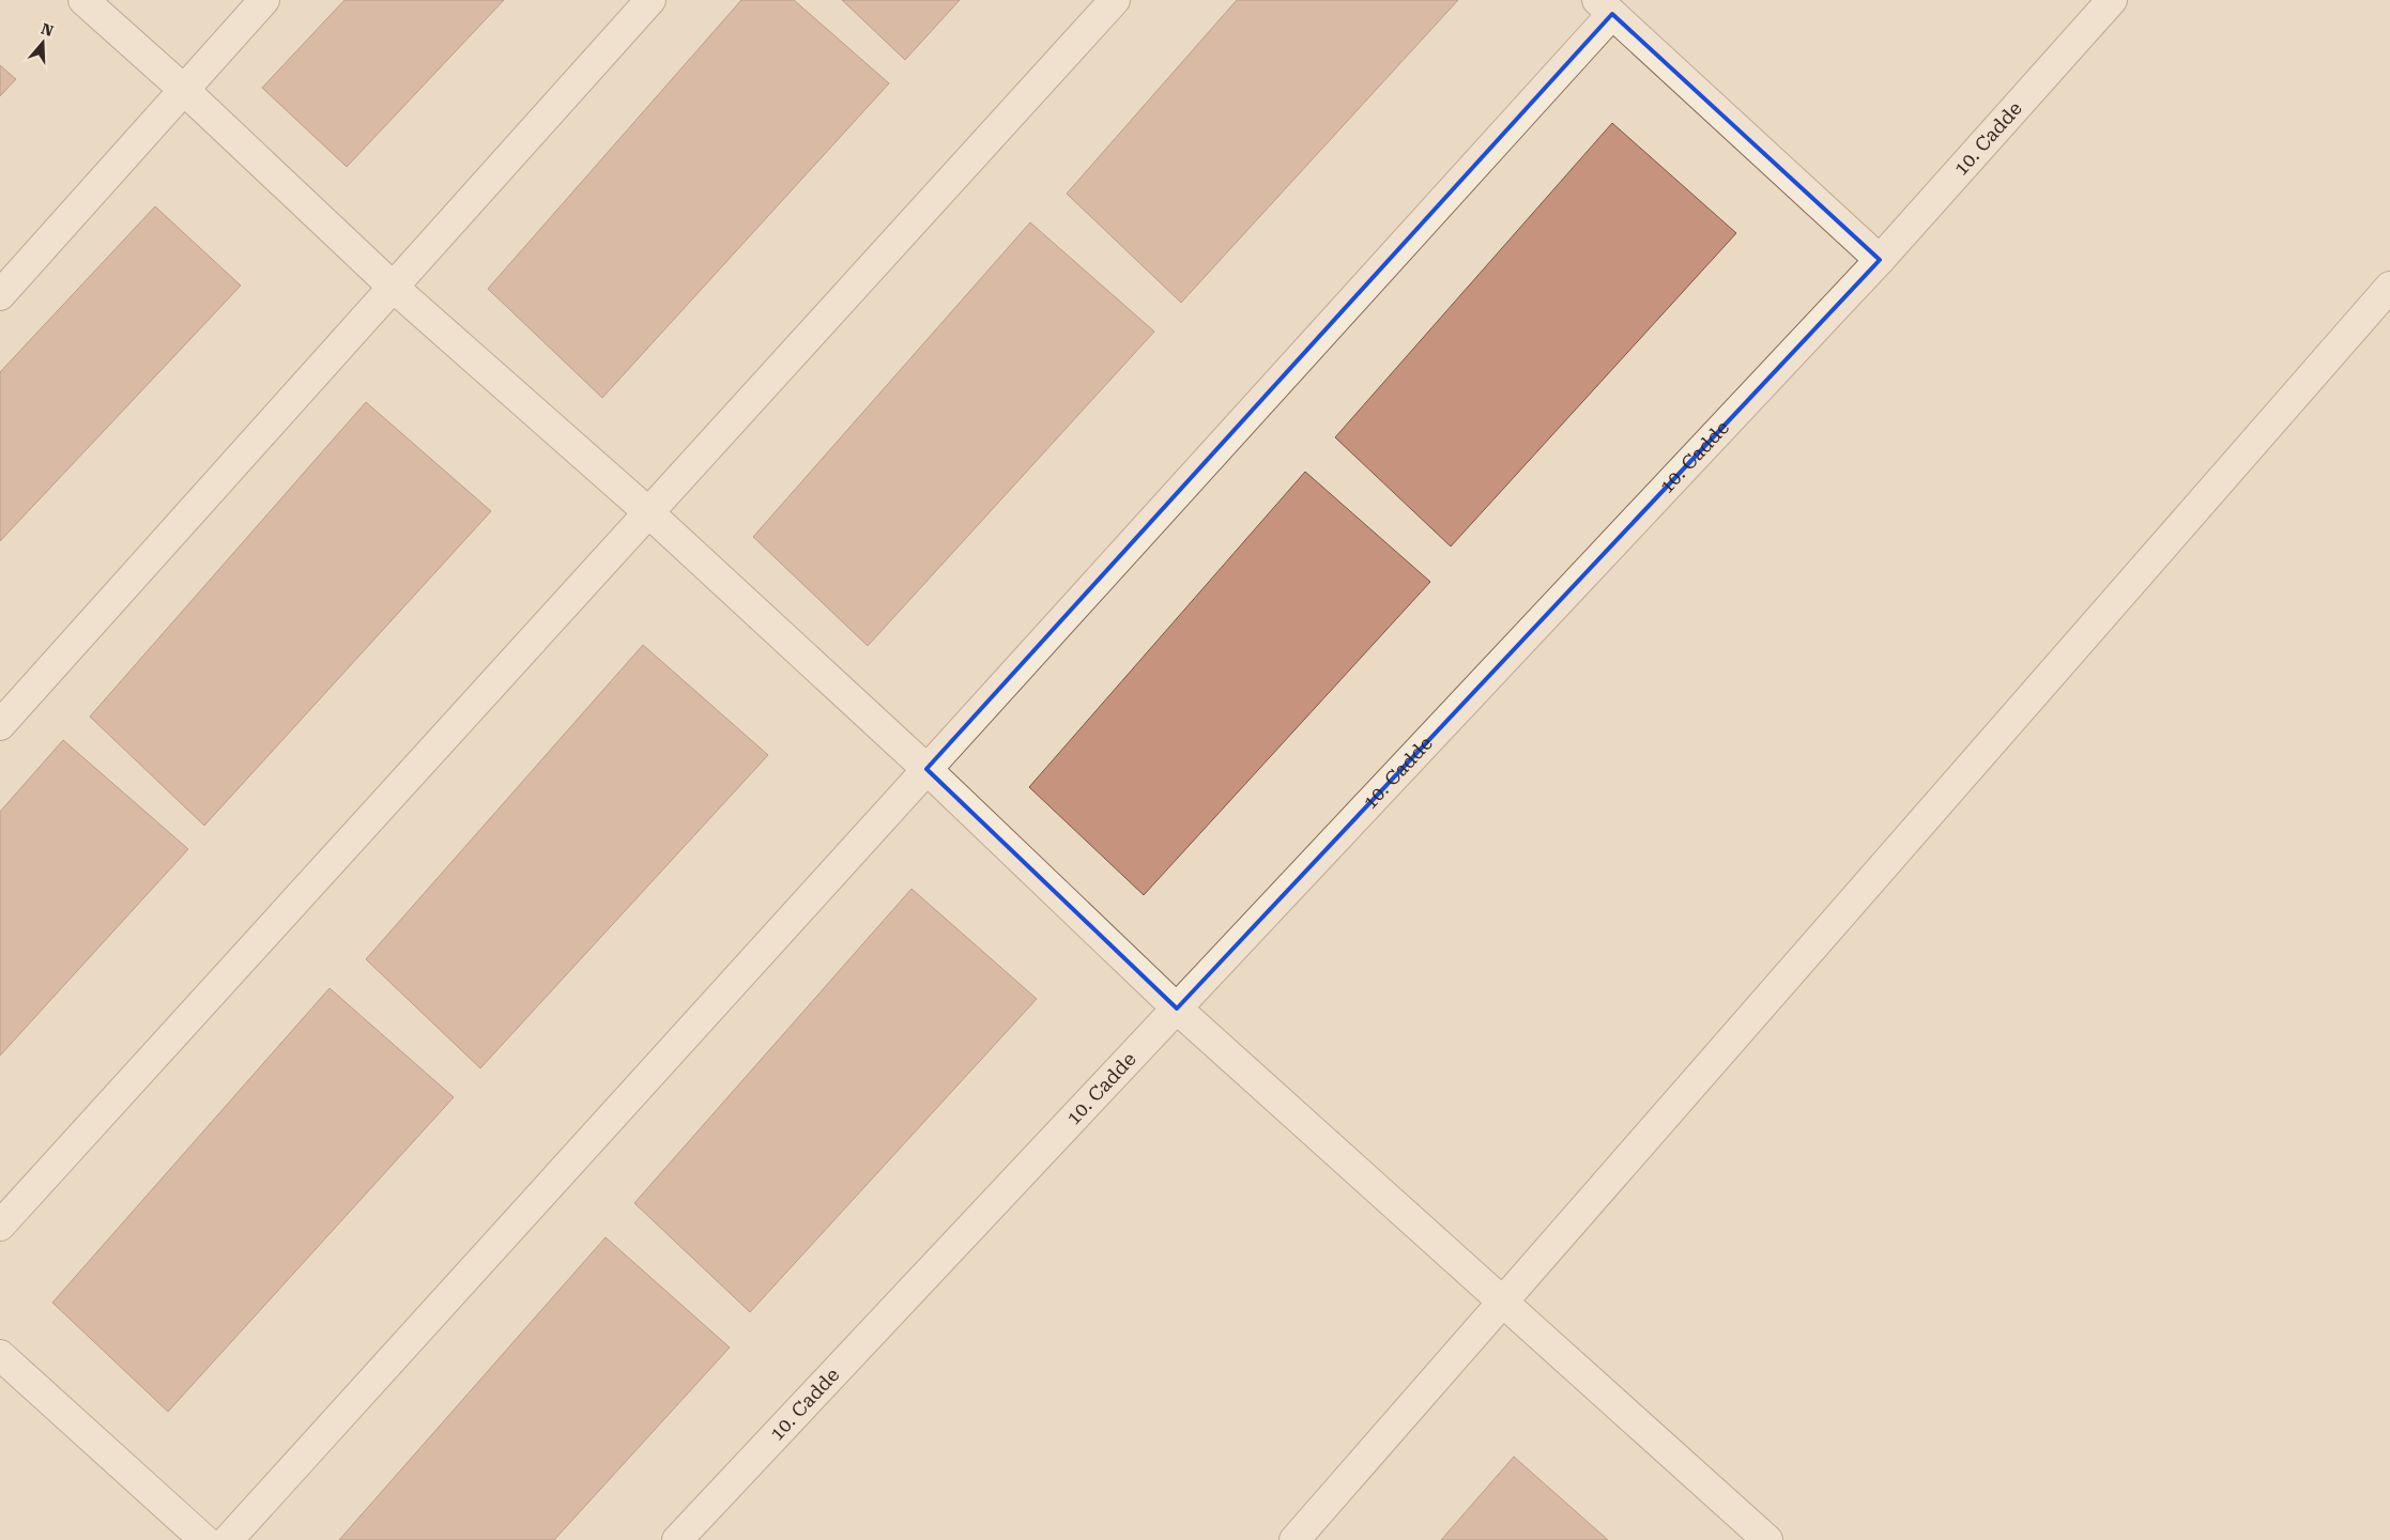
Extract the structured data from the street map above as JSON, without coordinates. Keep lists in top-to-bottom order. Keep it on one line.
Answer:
{"streets":{"street":["10. Cadde"]},"north":"top"}
